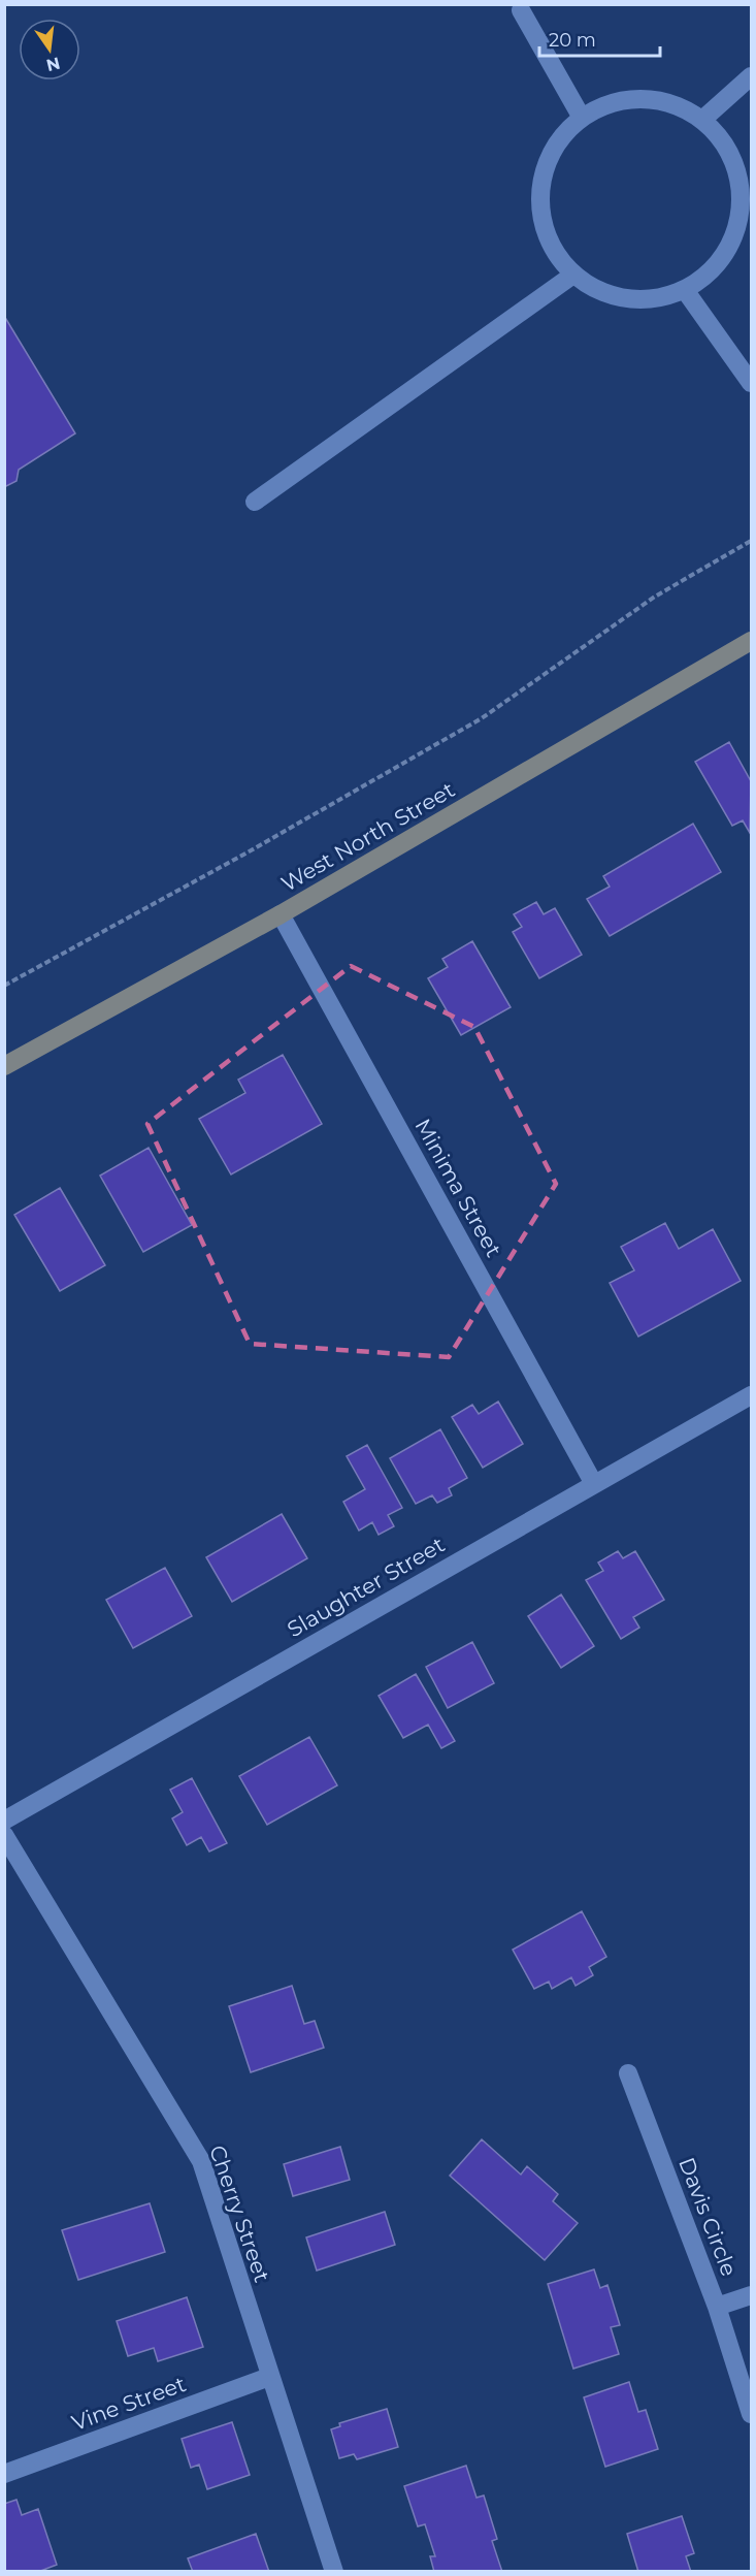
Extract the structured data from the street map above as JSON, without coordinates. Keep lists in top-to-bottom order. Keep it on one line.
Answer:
{"streets":{"main road":["West North Street"],"street":["Minima Street","Slaughter Street","Cherry Street","Davis Circle","Vine Street"]},"crossings":[["West North Street","Minima Street"],["Minima Street","Slaughter Street"],["Cherry Street","Vine Street"]],"scale_bar":"20 m","north":"bottom"}
